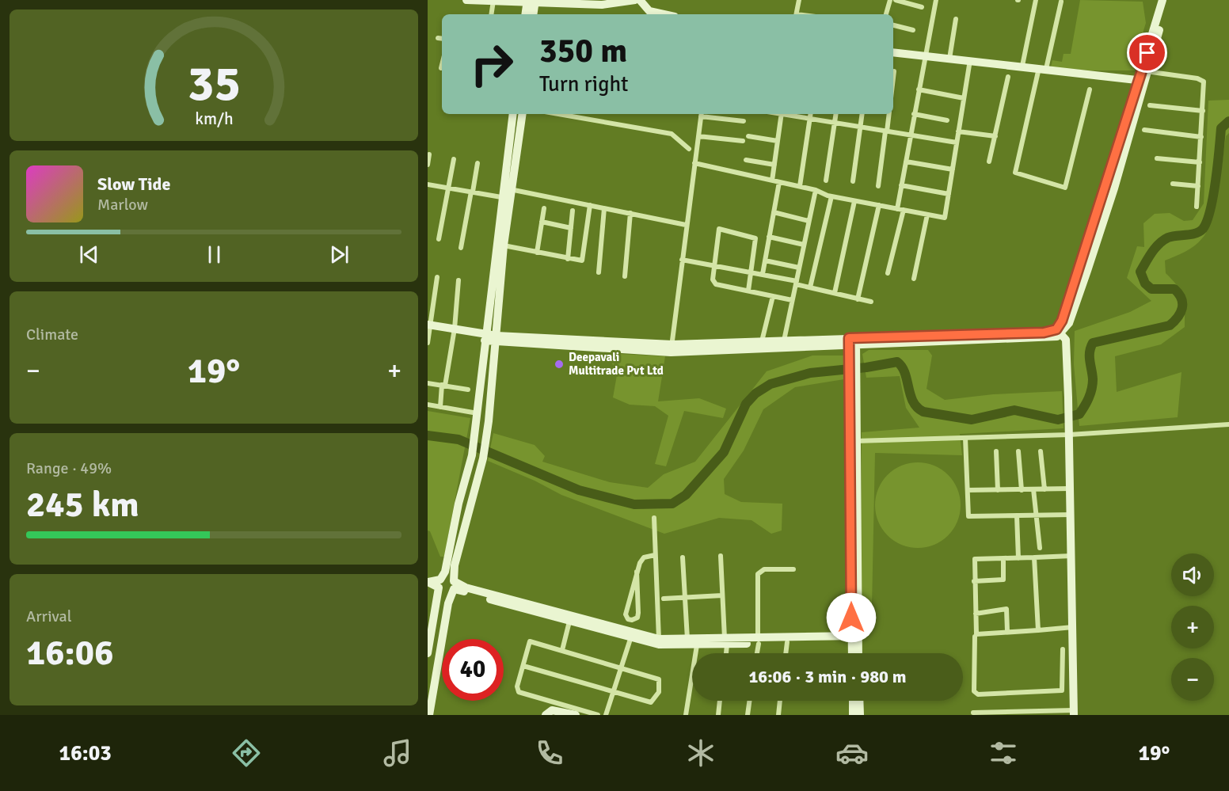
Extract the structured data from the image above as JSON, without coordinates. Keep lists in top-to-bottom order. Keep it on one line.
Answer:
{"places":["Deepavali Multitrade Pvt Ltd"],"page":{"turn":["350 m","Turn right"],"song":["Slow Tide","Marlow"],"tile":["Climate",["Range · 49%","245 km"],["Arrival","16:06"]],"heat":["−","19°","+"],"map_buttons":["+","−"],"limit":"40","trip":"16:06 · 3 min · 980 m","tabs":["16:03","19°"],"gauge":["35","km/h"]}}
